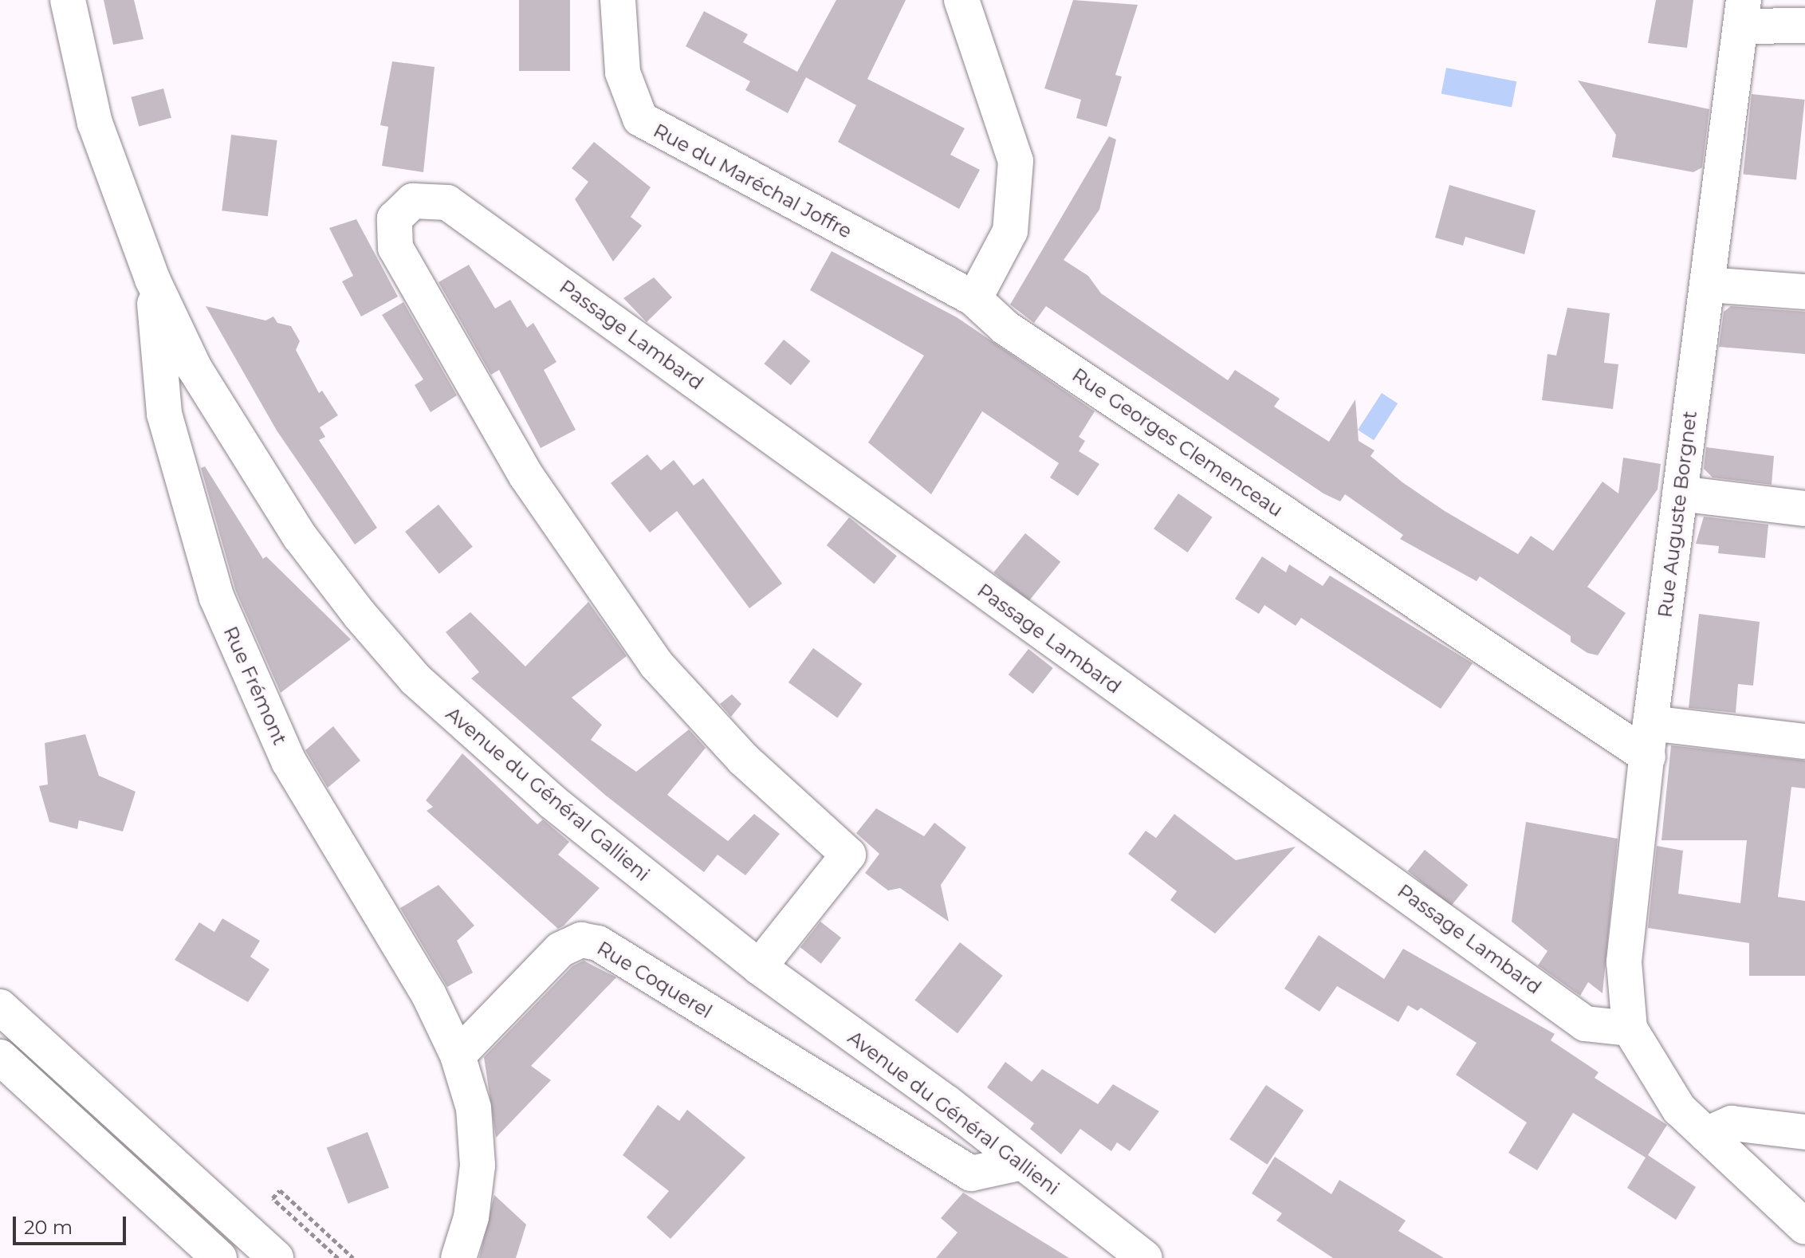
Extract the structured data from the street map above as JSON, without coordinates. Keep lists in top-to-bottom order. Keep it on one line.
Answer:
{"streets":{"street":["Rue du Maréchal Joffre","Passage Lambard","Rue Georges Clemenceau","Rue Auguste Borgnet","Rue Frémont","Avenue du Général Gallieni","Rue Coquerel"]},"crossings":[["Rue du Maréchal Joffre","Rue Georges Clemenceau"],["Passage Lambard","Rue Auguste Borgnet"],["Passage Lambard","Avenue du Général Gallieni"],["Rue Georges Clemenceau","Rue Auguste Borgnet"],["Rue Frémont","Avenue du Général Gallieni"],["Rue Frémont","Rue Coquerel"],["Avenue du Général Gallieni","Rue Coquerel"]],"scale_bar":"20 m"}
